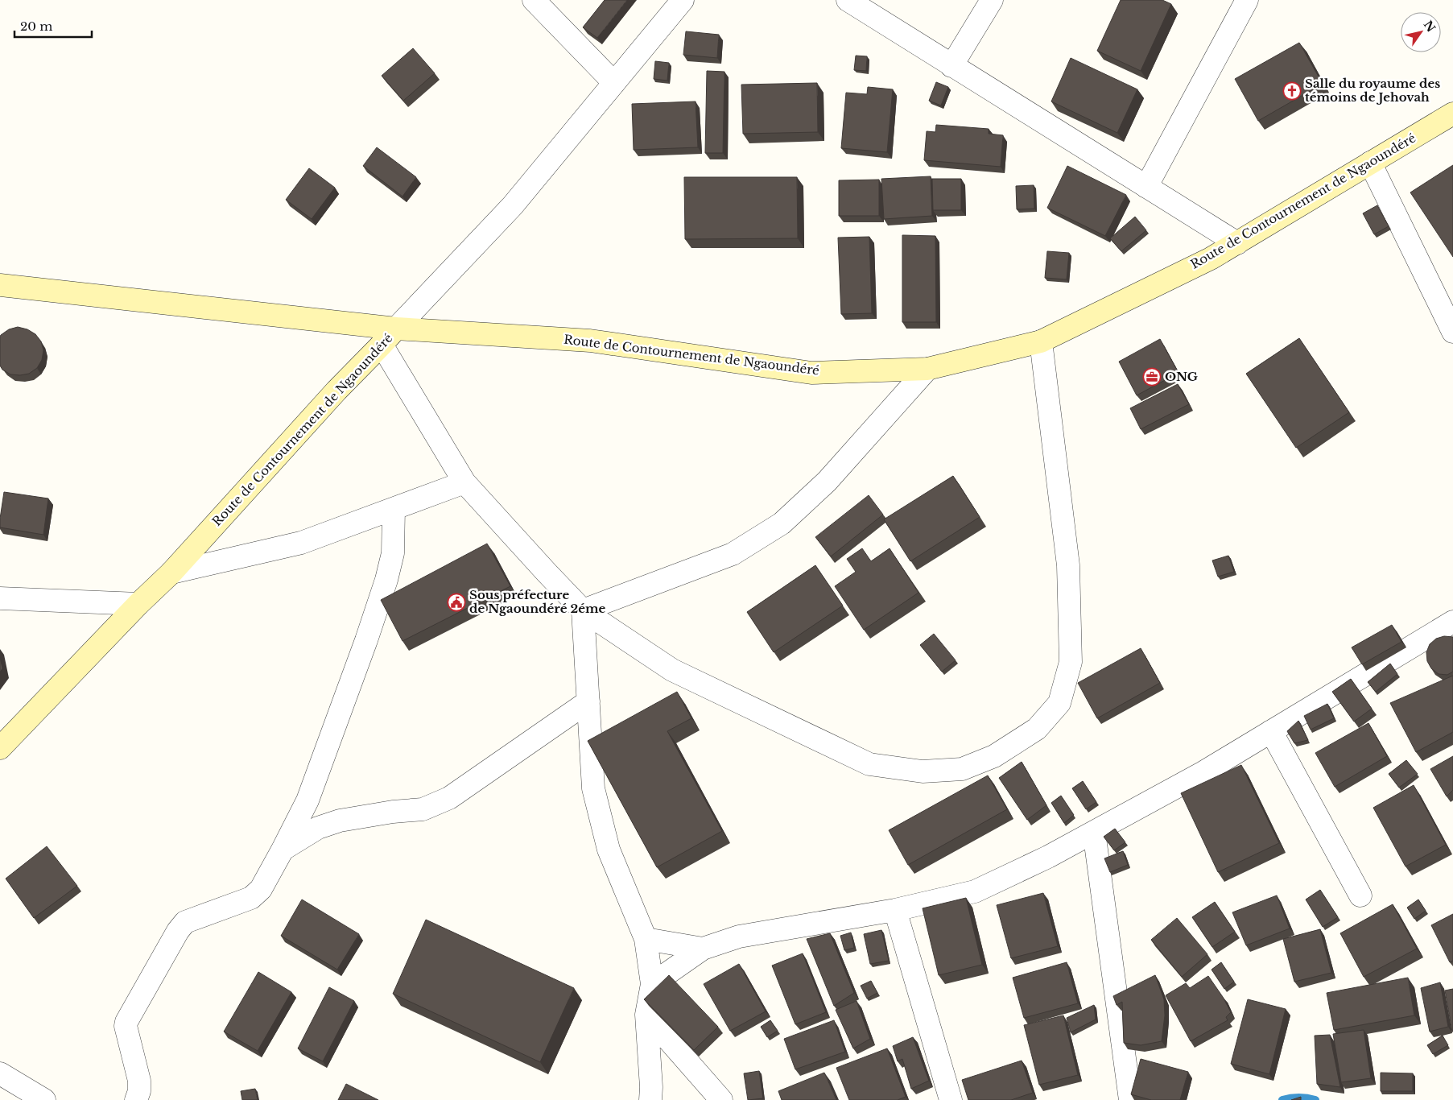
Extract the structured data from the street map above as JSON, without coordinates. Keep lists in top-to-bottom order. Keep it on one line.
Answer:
{"streets":{"street":["Route de Contournement de Ngaoundéré"]},"places":{"church":["Salle du royaume des témoins de Jehovah"],"office":["ONG"],"public building":["Sous préfecture de Ngaoundéré 2éme"]},"scale_bar":"20 m","north":"top right"}
